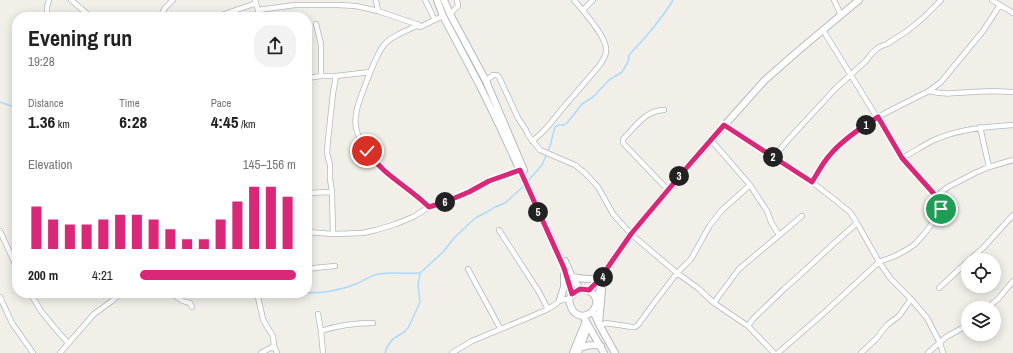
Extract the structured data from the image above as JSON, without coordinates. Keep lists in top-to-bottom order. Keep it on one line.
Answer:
{"page":{"heading":["Evening run","19:28"],"stats":[["Distance","1.36 km"],["Time","6:28"],["Pace","4:45 /km"]],"pins":["1","2","3","6","5","4"],"chart":["Elevation","145–156 m"],"list":[{"name":"200 m","note":"4:21"}]}}
